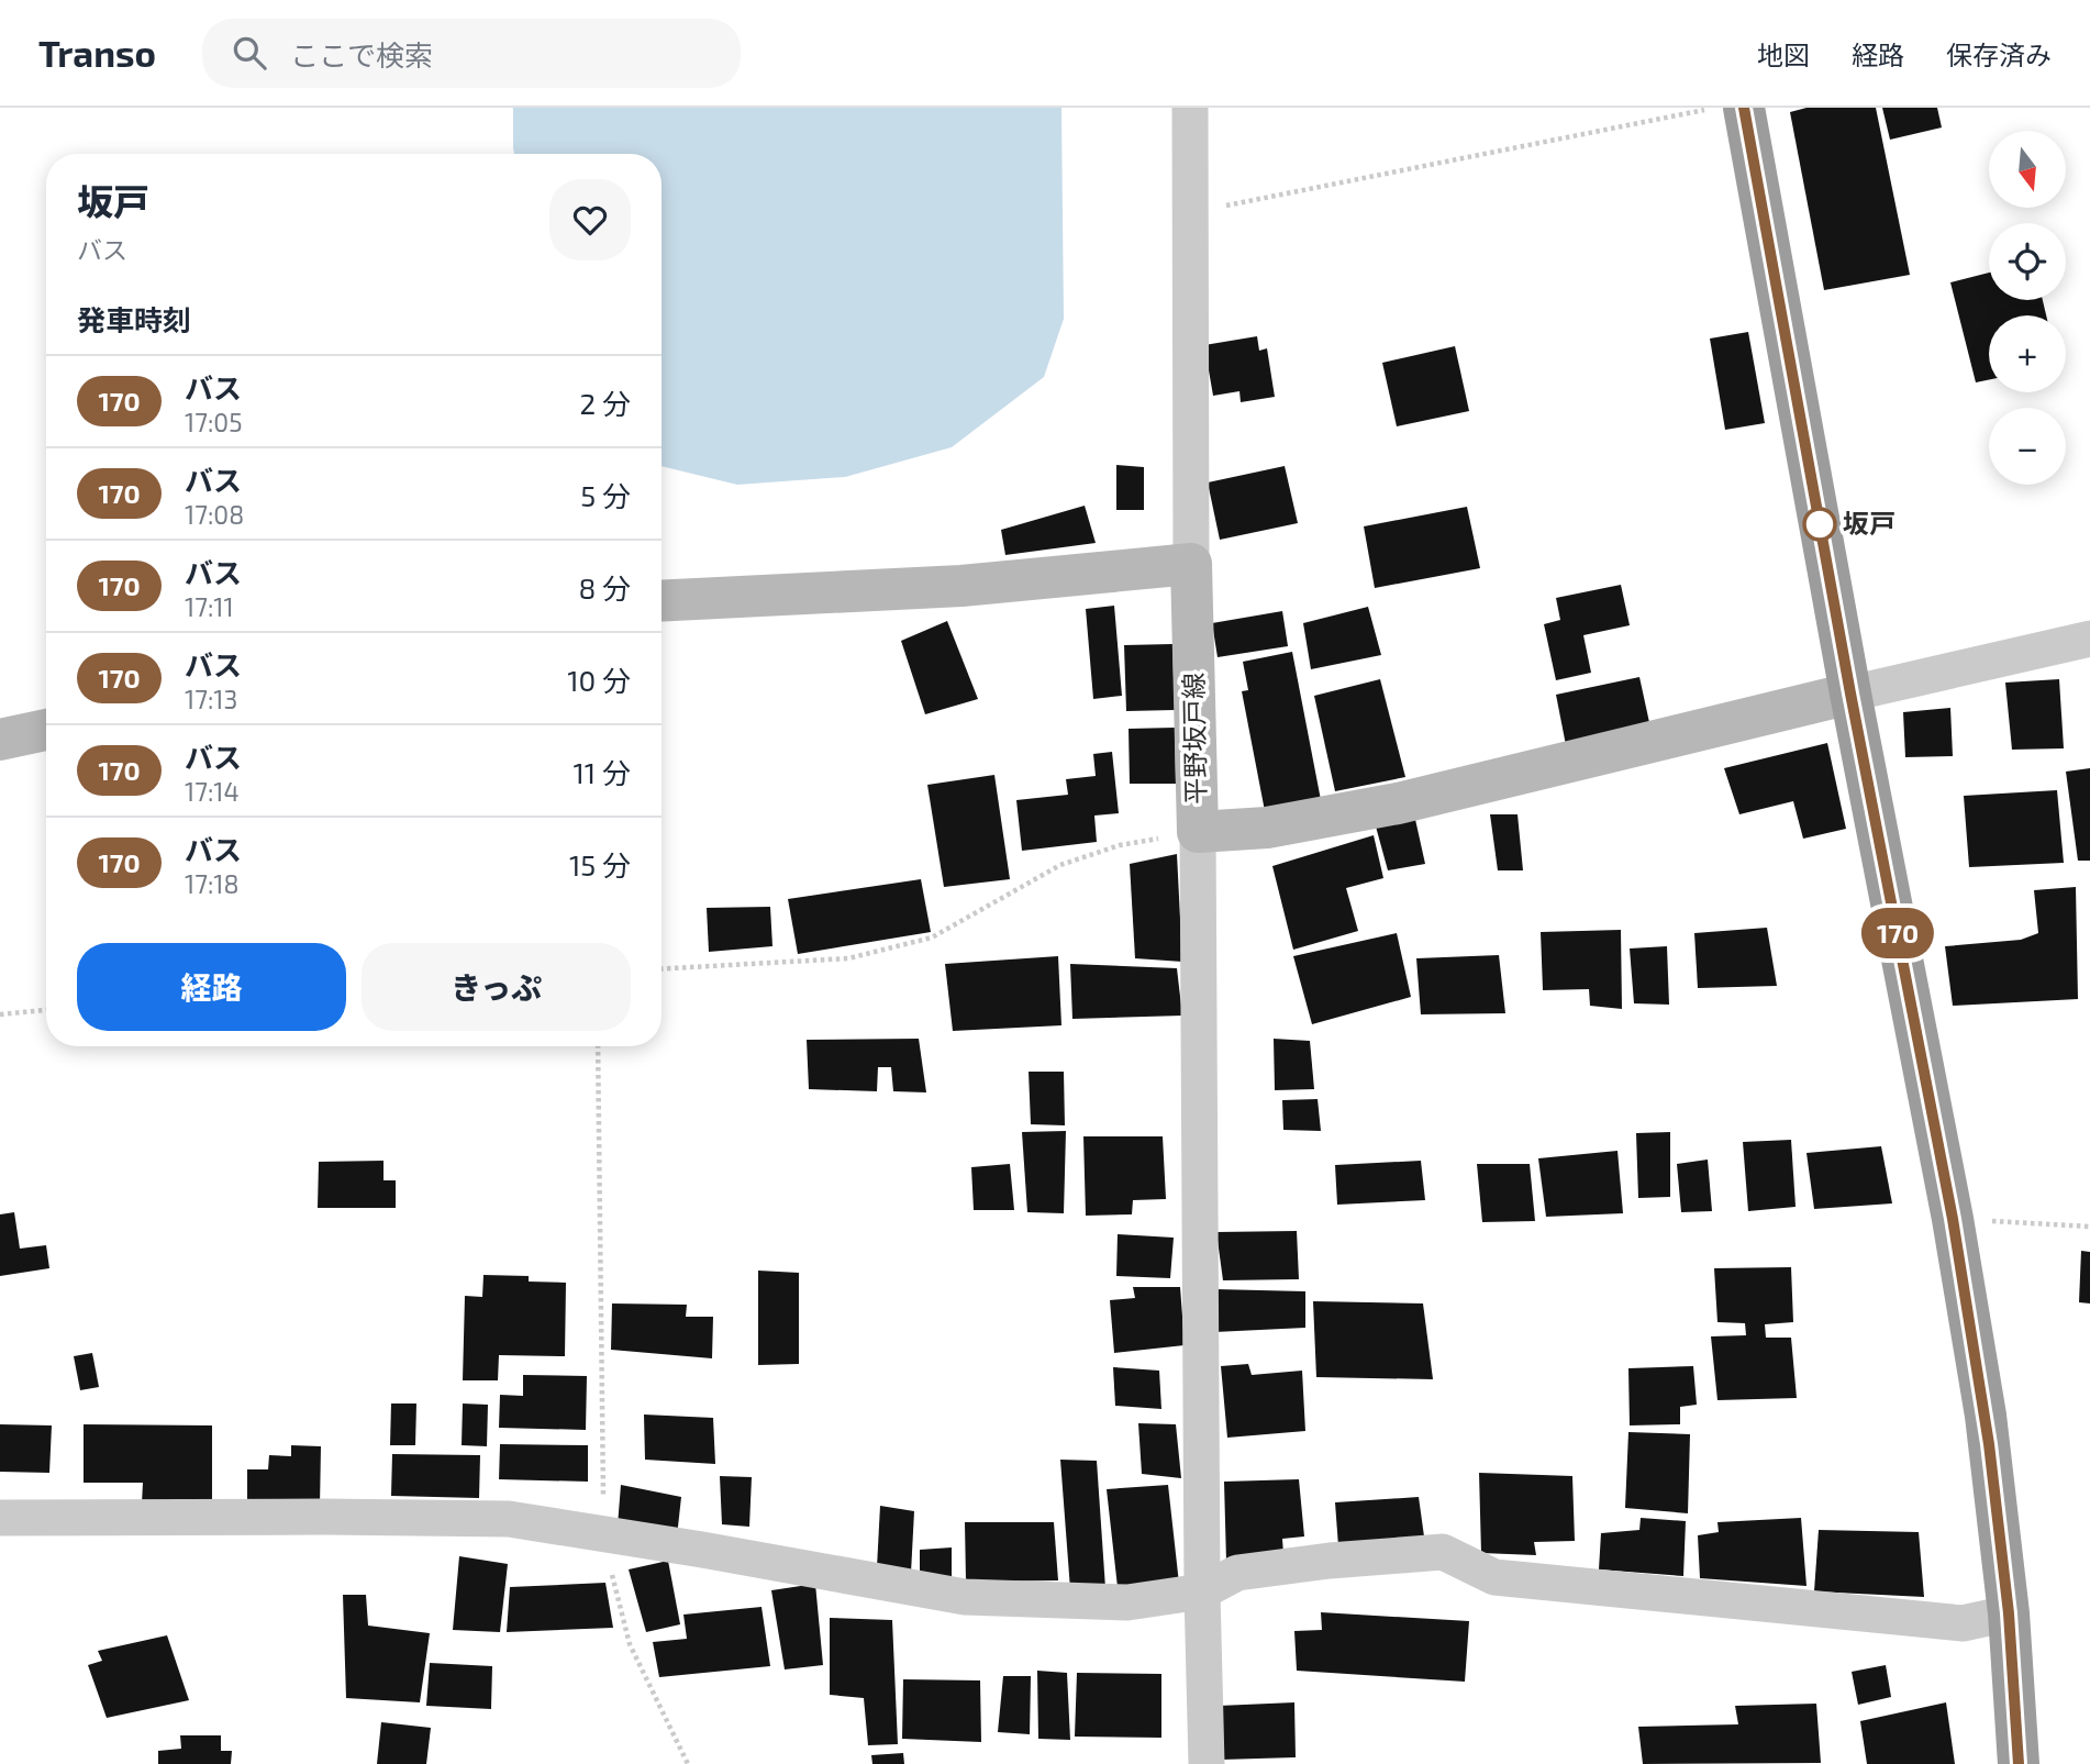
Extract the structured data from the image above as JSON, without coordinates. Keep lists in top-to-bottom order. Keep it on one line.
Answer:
{"streets":{"main road":["平野坂戸線"]},"places":["坂戸"],"lines":["bus line 170"],"north":"bottom","page":{"header":"Transo","search":"ここで検索","nav":["地図","経路","保存済み"],"on_map":"170","map_buttons":["+","−"],"heading":[["坂戸","バス"],"発車時刻"],"list":[{"mark":"170","name":"バス","note":"17:05","value":"2 分"},{"mark":"170","name":"バス","note":"17:08","value":"5 分"},{"mark":"170","name":"バス","note":"17:11","value":"8 分"},{"mark":"170","name":"バス","note":"17:13","value":"10 分"},{"mark":"170","name":"バス","note":"17:14","value":"11 分"},{"mark":"170","name":"バス","note":"17:18","value":"15 分"}],"buttons":["経路","きっぷ"]}}
